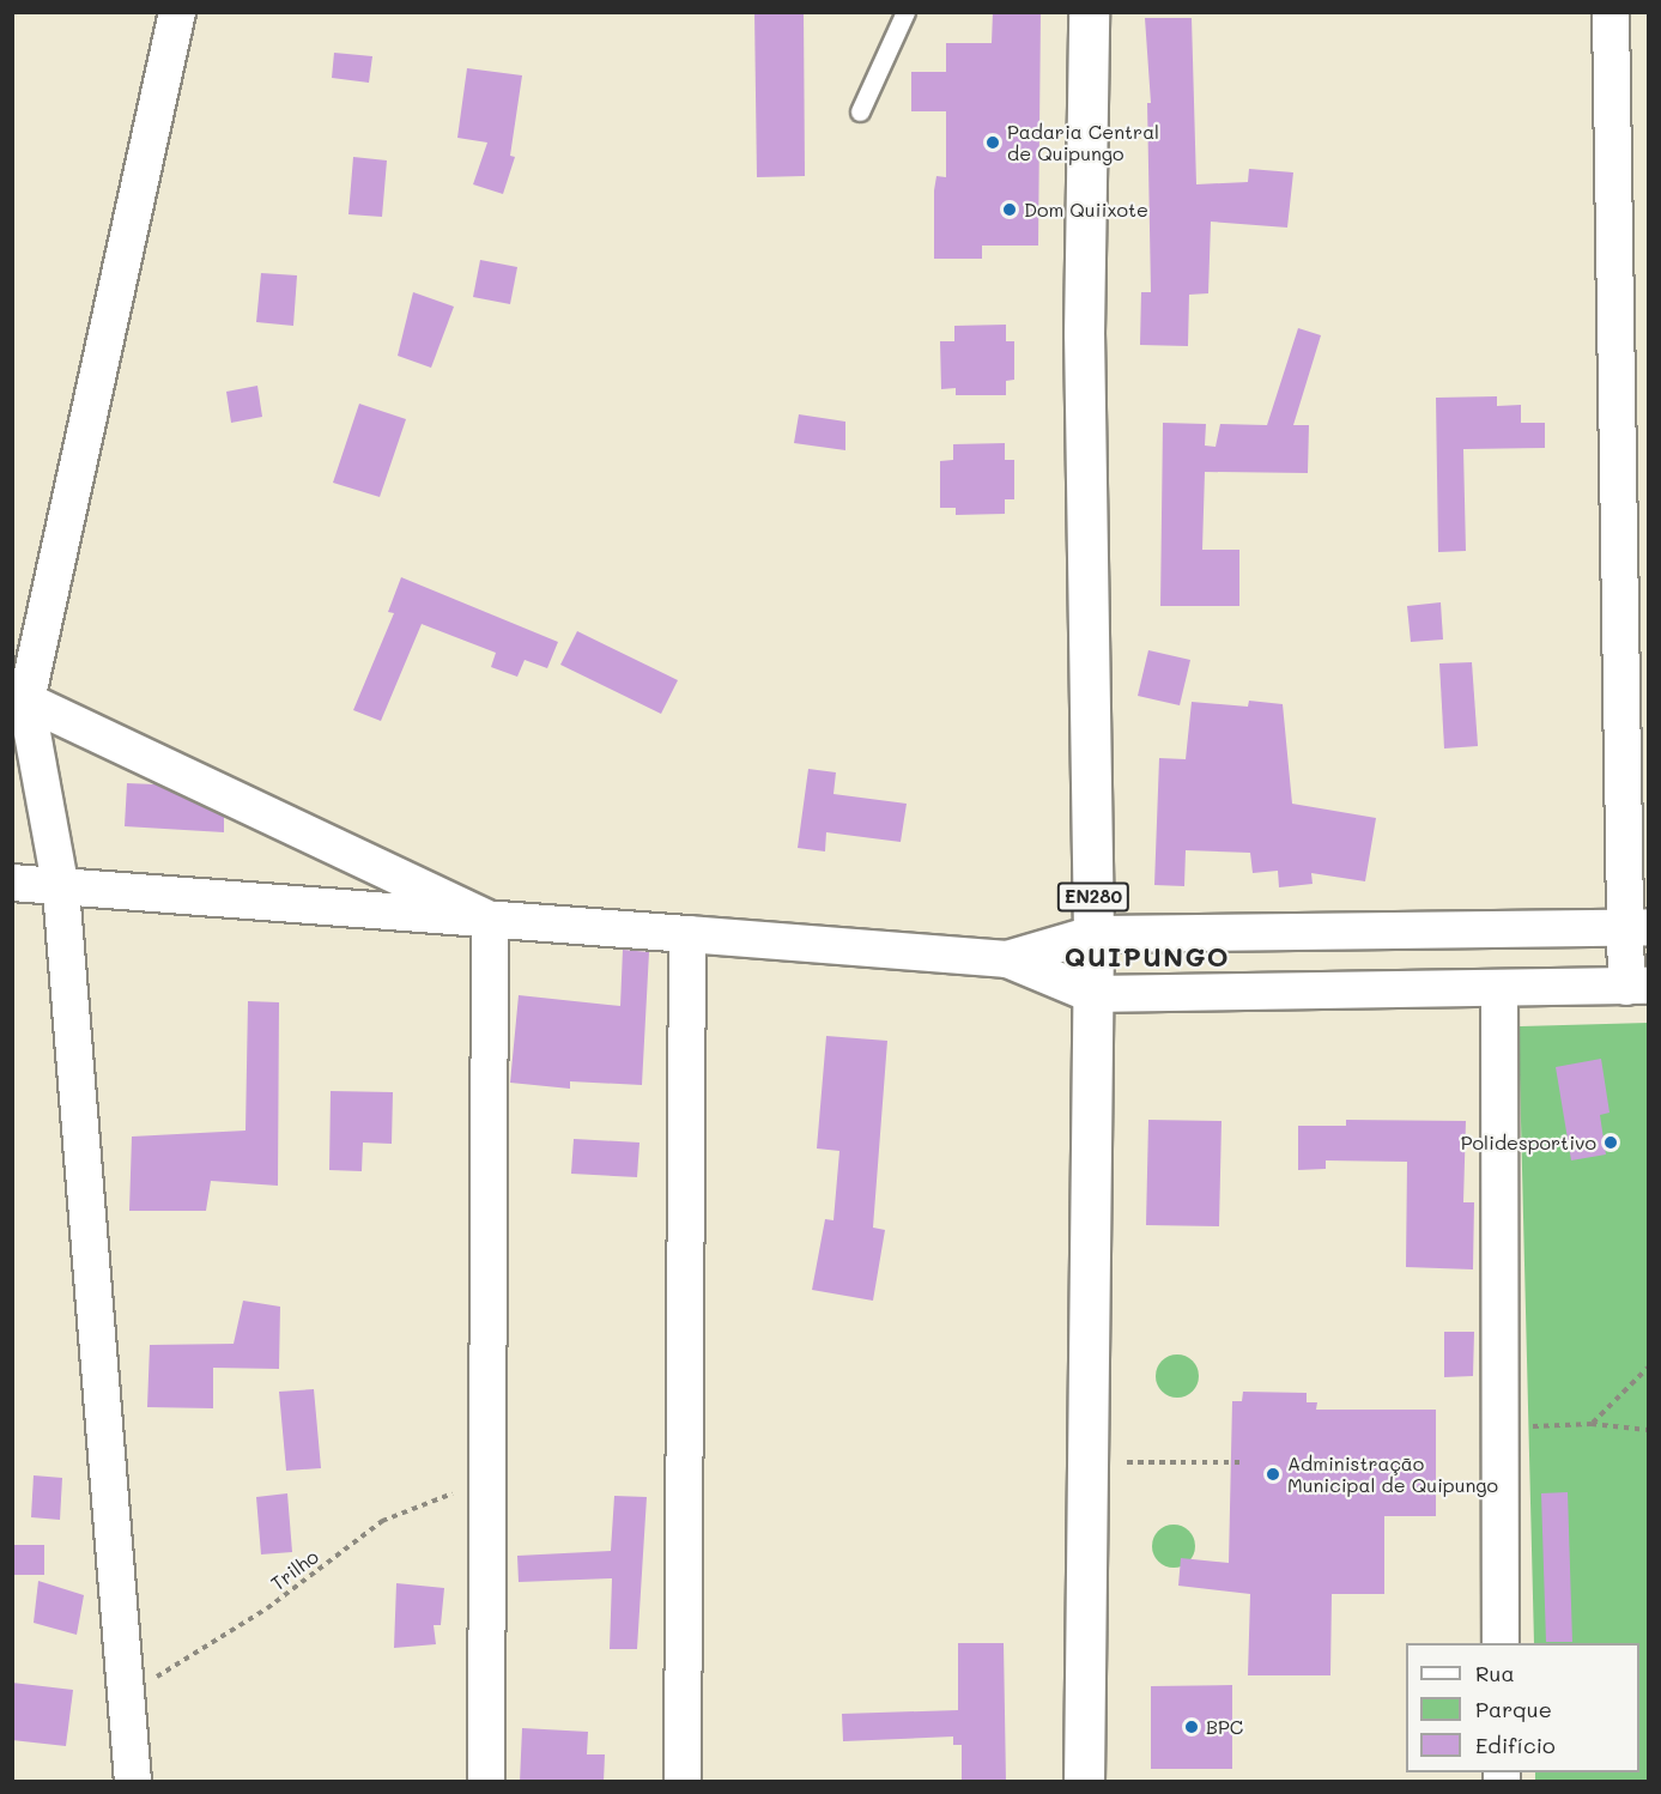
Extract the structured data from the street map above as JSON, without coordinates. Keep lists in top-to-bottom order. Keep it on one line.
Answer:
{"streets":{"main road":["EN280"],"path":["Trilho"]},"districts":["QUIPUNGO"],"places":["Padaria Central de Quipungo","Dom Quiixote","Polidesportivo","Administração Municipal de Quipungo","BPC"],"legend":["Rua","Parque","Edifício"]}
